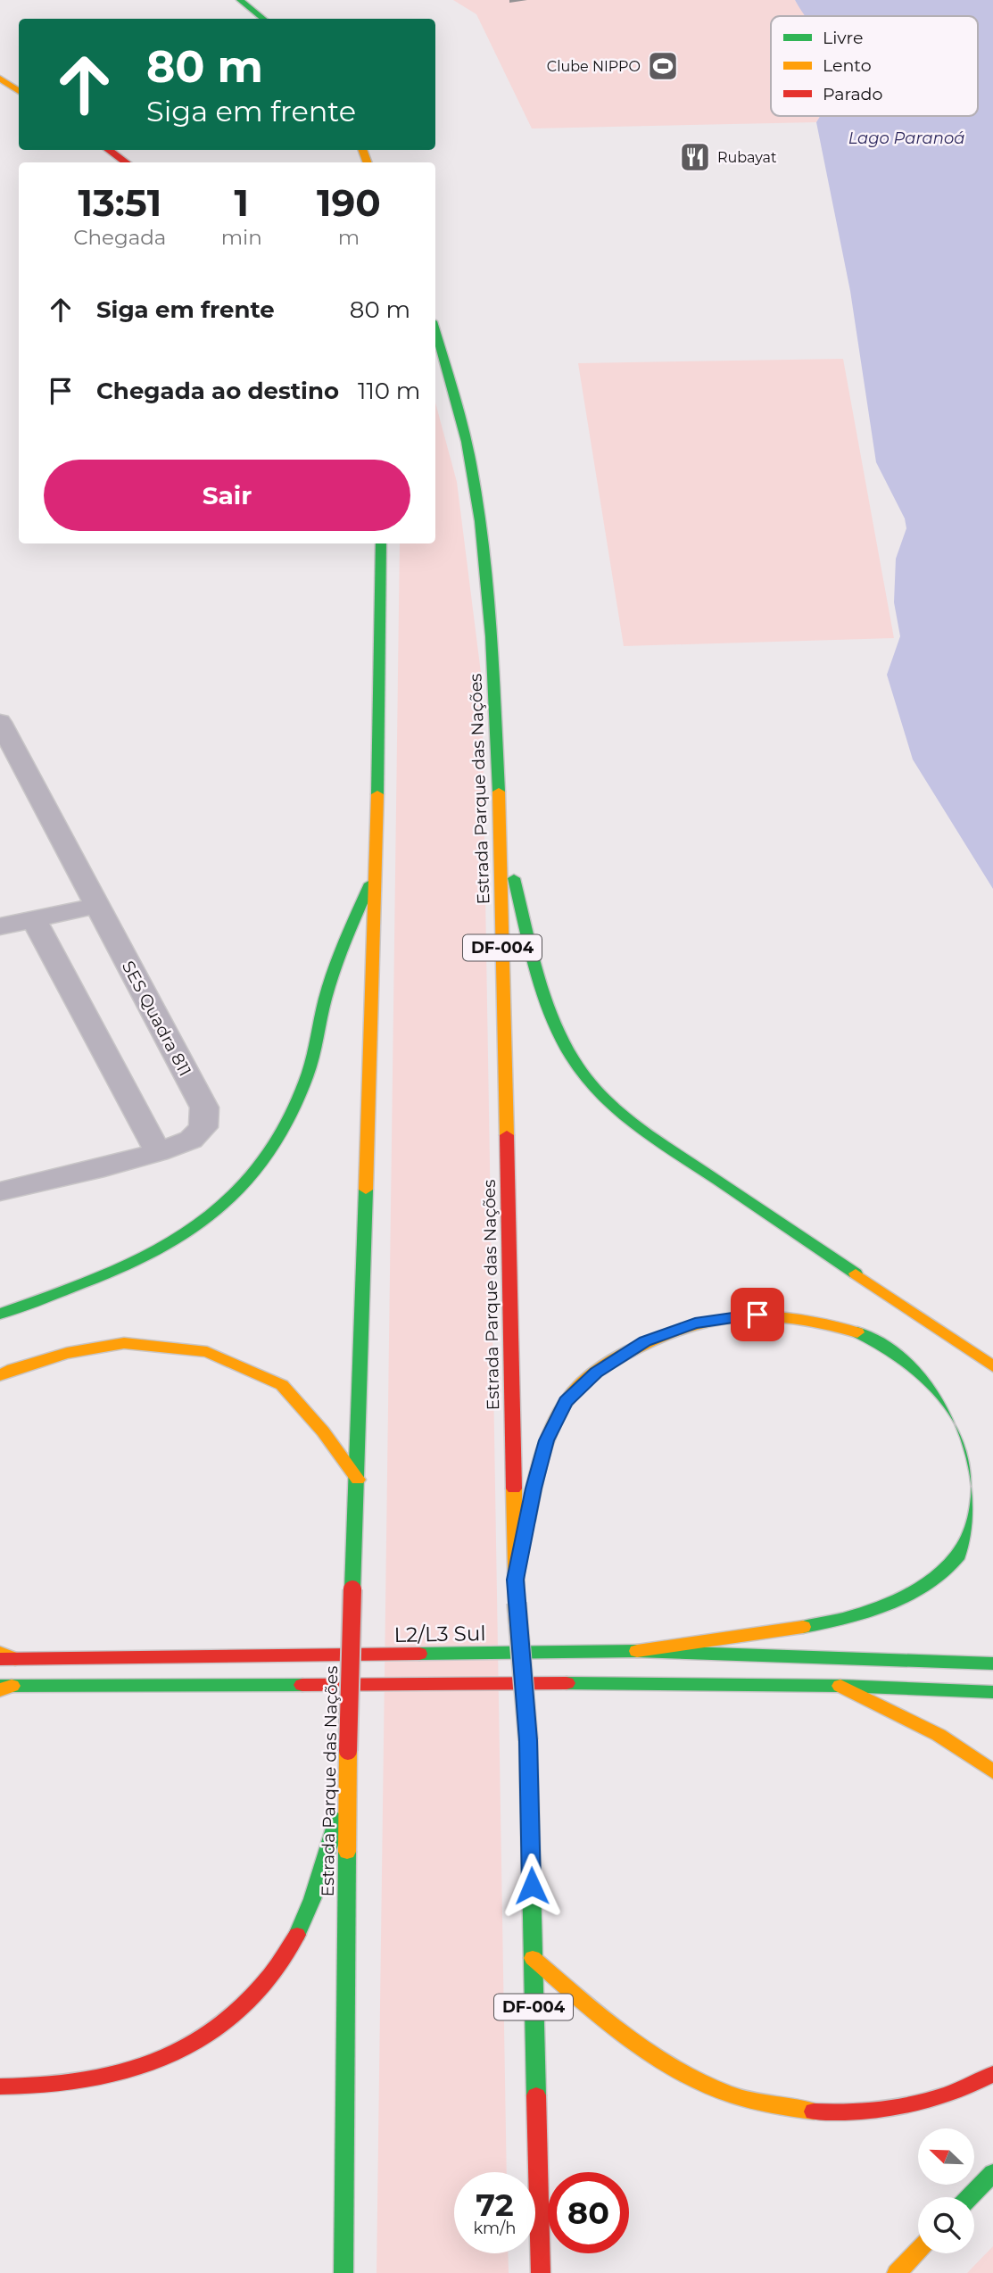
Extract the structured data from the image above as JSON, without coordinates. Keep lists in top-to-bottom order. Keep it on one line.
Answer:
{"streets":{"main road":["Estrada Parque das Nações","DF-004","L2/L3 Sul"],"street":["SES Quadra 811"]},"water":["Lago Paranoá"],"places":{"sports":["Clube NIPPO"],"restaurant":["Rubayat"]},"legend":["Livre","Lento","Parado"],"north":"top left","page":{"turn":["80 m","Siga em frente"],"eta":["13:51","Chegada","1","min","190","m"],"list":[{"name":"Siga em frente","value":"80 m"},{"name":"Chegada ao destino","value":"110 m"}],"buttons":"Sair","speed":"72 km/h","limit":"80"}}
